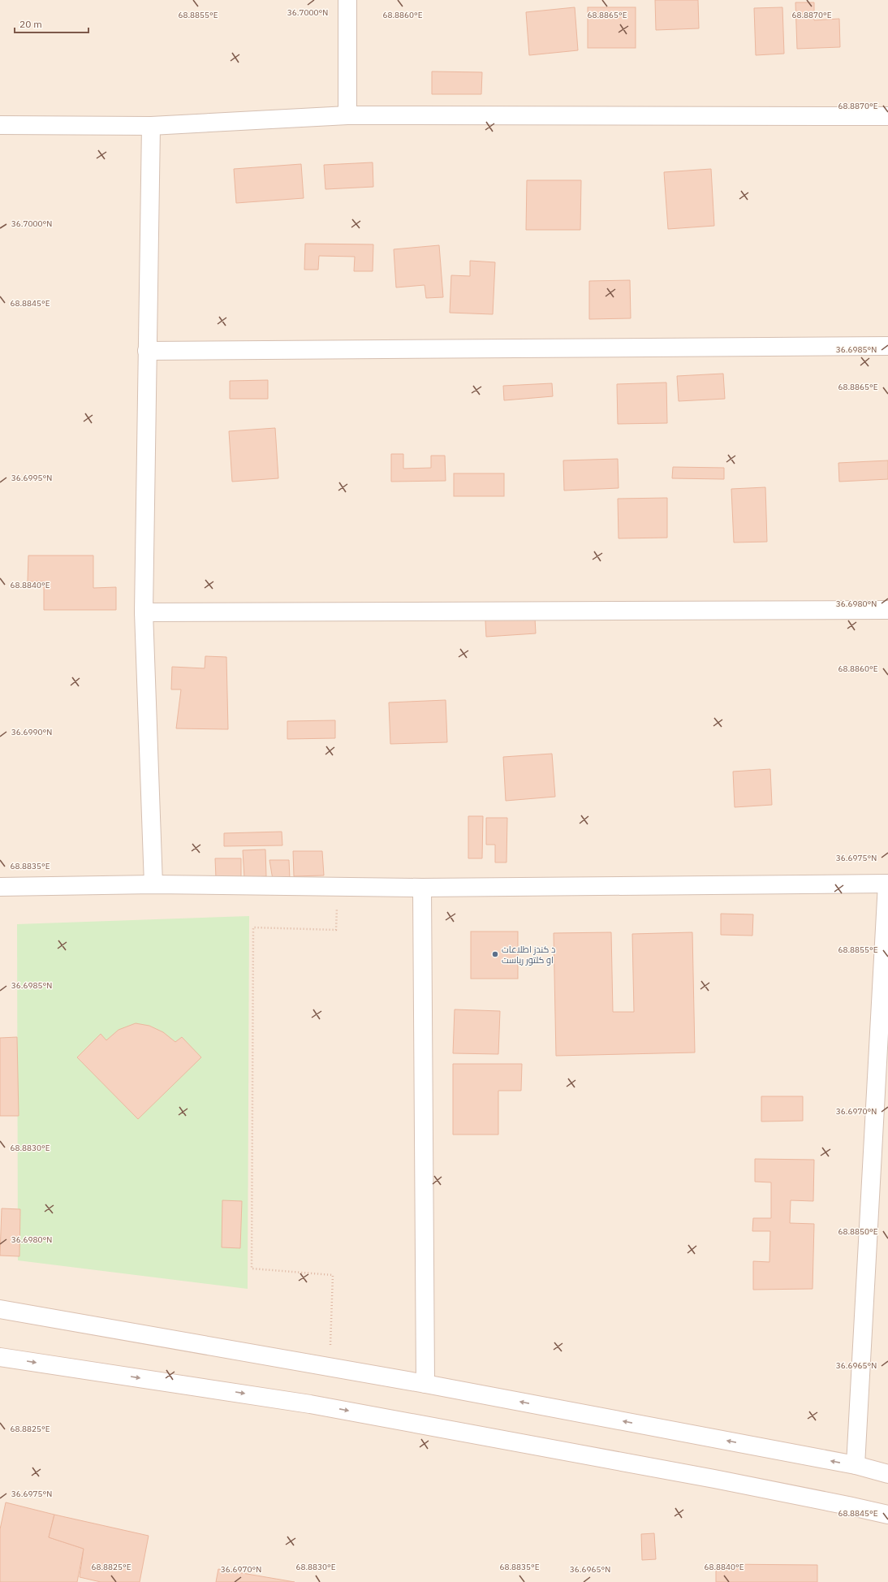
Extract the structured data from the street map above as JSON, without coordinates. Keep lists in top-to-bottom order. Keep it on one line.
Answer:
{"places":["د کندز اطلاعات او کلتور ریاست"],"scale_bar":"20 m","coordinates":["36.7000°N","68.8855°E","68.8860°E","68.8865°E","68.8870°E","68.8845°E","36.6985°N","36.6995°N","68.8840°E","36.6980°N","36.6990°N","36.6975°N","68.8835°E","36.6970°N","68.8830°E","68.8850°E","36.6965°N","68.8825°E"]}
